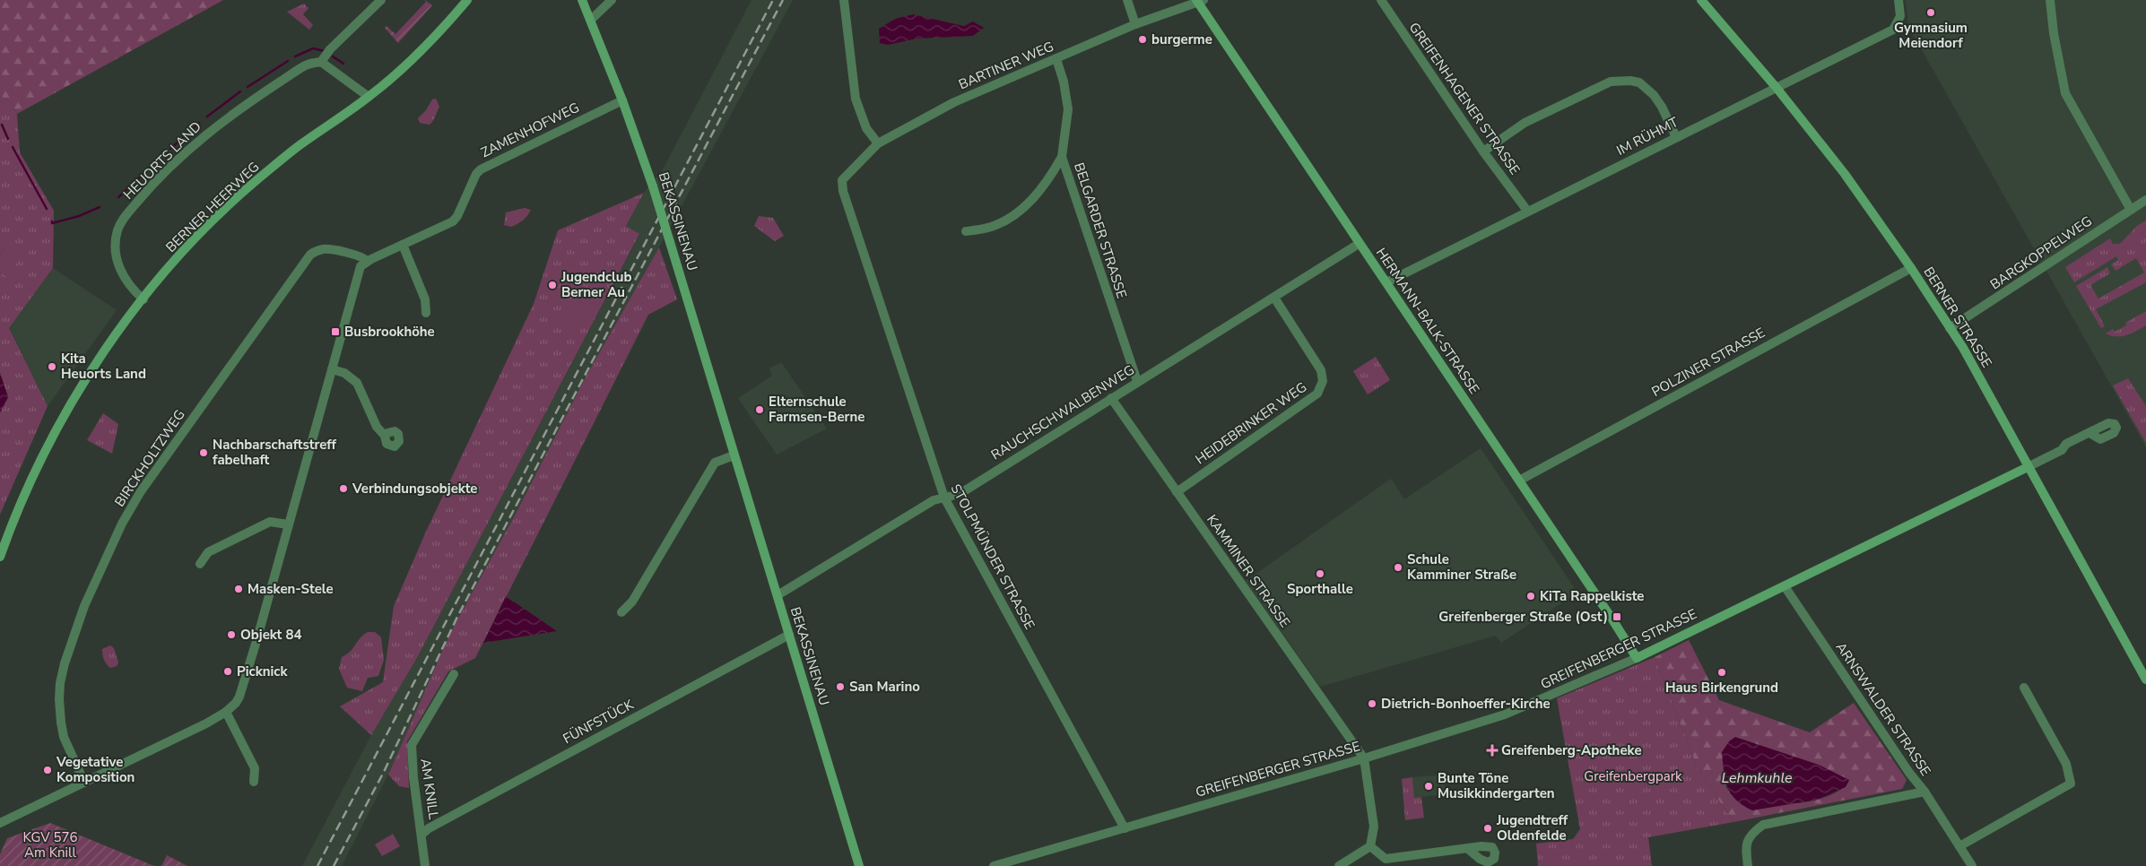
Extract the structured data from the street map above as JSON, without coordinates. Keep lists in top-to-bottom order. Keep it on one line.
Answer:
{"streets":{"street":["BARTINER WEG","GREIFENHAGENER STRASSE","ZAMENHOFWEG","IM RÜHMT","HEUORTS LAND","BERNER HEERWEG","BEKASSINENAU","BELGARDER STRASSE","BARGKOPPELWEG","BERNER STRASSE","HERMANN-BALK-STRASSE","POLZINER STRASSE","RAUCHSCHWALBENWEG","HEIDEBRINKER WEG","BIRCKHOLTZWEG","STOLPMÜNDER STRASSE","KAMMINER STRASSE","GREIFENBERGER STRASSE","ARNSWALDER STRASSE","FÜNFSTÜCK","AM KNILL"]},"crossings":[["BARTINER WEG","BELGARDER STRASSE"],["BARTINER WEG","HERMANN-BALK-STRASSE"],["BARTINER WEG","STOLPMÜNDER STRASSE"],["GREIFENHAGENER STRASSE","IM RÜHMT"],["ZAMENHOFWEG","BEKASSINENAU"],["ZAMENHOFWEG","BIRCKHOLTZWEG"],["IM RÜHMT","BERNER STRASSE"],["IM RÜHMT","HERMANN-BALK-STRASSE"],["HEUORTS LAND","BERNER HEERWEG"],["BEKASSINENAU","RAUCHSCHWALBENWEG"],["BEKASSINENAU","FÜNFSTÜCK"],["BELGARDER STRASSE","RAUCHSCHWALBENWEG"],["BARGKOPPELWEG","BERNER STRASSE"],["BERNER STRASSE","POLZINER STRASSE"],["BERNER STRASSE","GREIFENBERGER STRASSE"],["HERMANN-BALK-STRASSE","POLZINER STRASSE"],["HERMANN-BALK-STRASSE","RAUCHSCHWALBENWEG"],["HERMANN-BALK-STRASSE","GREIFENBERGER STRASSE"],["RAUCHSCHWALBENWEG","HEIDEBRINKER WEG"],["RAUCHSCHWALBENWEG","STOLPMÜNDER STRASSE"],["RAUCHSCHWALBENWEG","KAMMINER STRASSE"],["HEIDEBRINKER WEG","KAMMINER STRASSE"],["STOLPMÜNDER STRASSE","GREIFENBERGER STRASSE"],["KAMMINER STRASSE","GREIFENBERGER STRASSE"],["GREIFENBERGER STRASSE","ARNSWALDER STRASSE"],["FÜNFSTÜCK","AM KNILL"]],"water":["Lehmkuhle"],"parks":["Greifenbergpark","KGV 576 Am Knill"],"places":{"other":["Gymnasium Meiendorf","burgerme","Jugendclub Berner Au","Kita Heuorts Land","Elternschule Farmsen-Berne","Nachbarschaftstreff fabelhaft","Verbindungsobjekte","Schule Kamminer Straße","Sporthalle","Masken-Stele","KiTa Rappelkiste","Objekt 84","Picknick","Haus Birkengrund","San Marino","Dietrich-Bonhoeffer-Kirche","Vegetative Komposition","Bunte Töne Musikkindergarten","Jugendtreff Oldenfelde"],"transit":["Busbrookhöhe","Greifenberger Straße (Ost)"],"health":["Greifenberg-Apotheke"]}}
